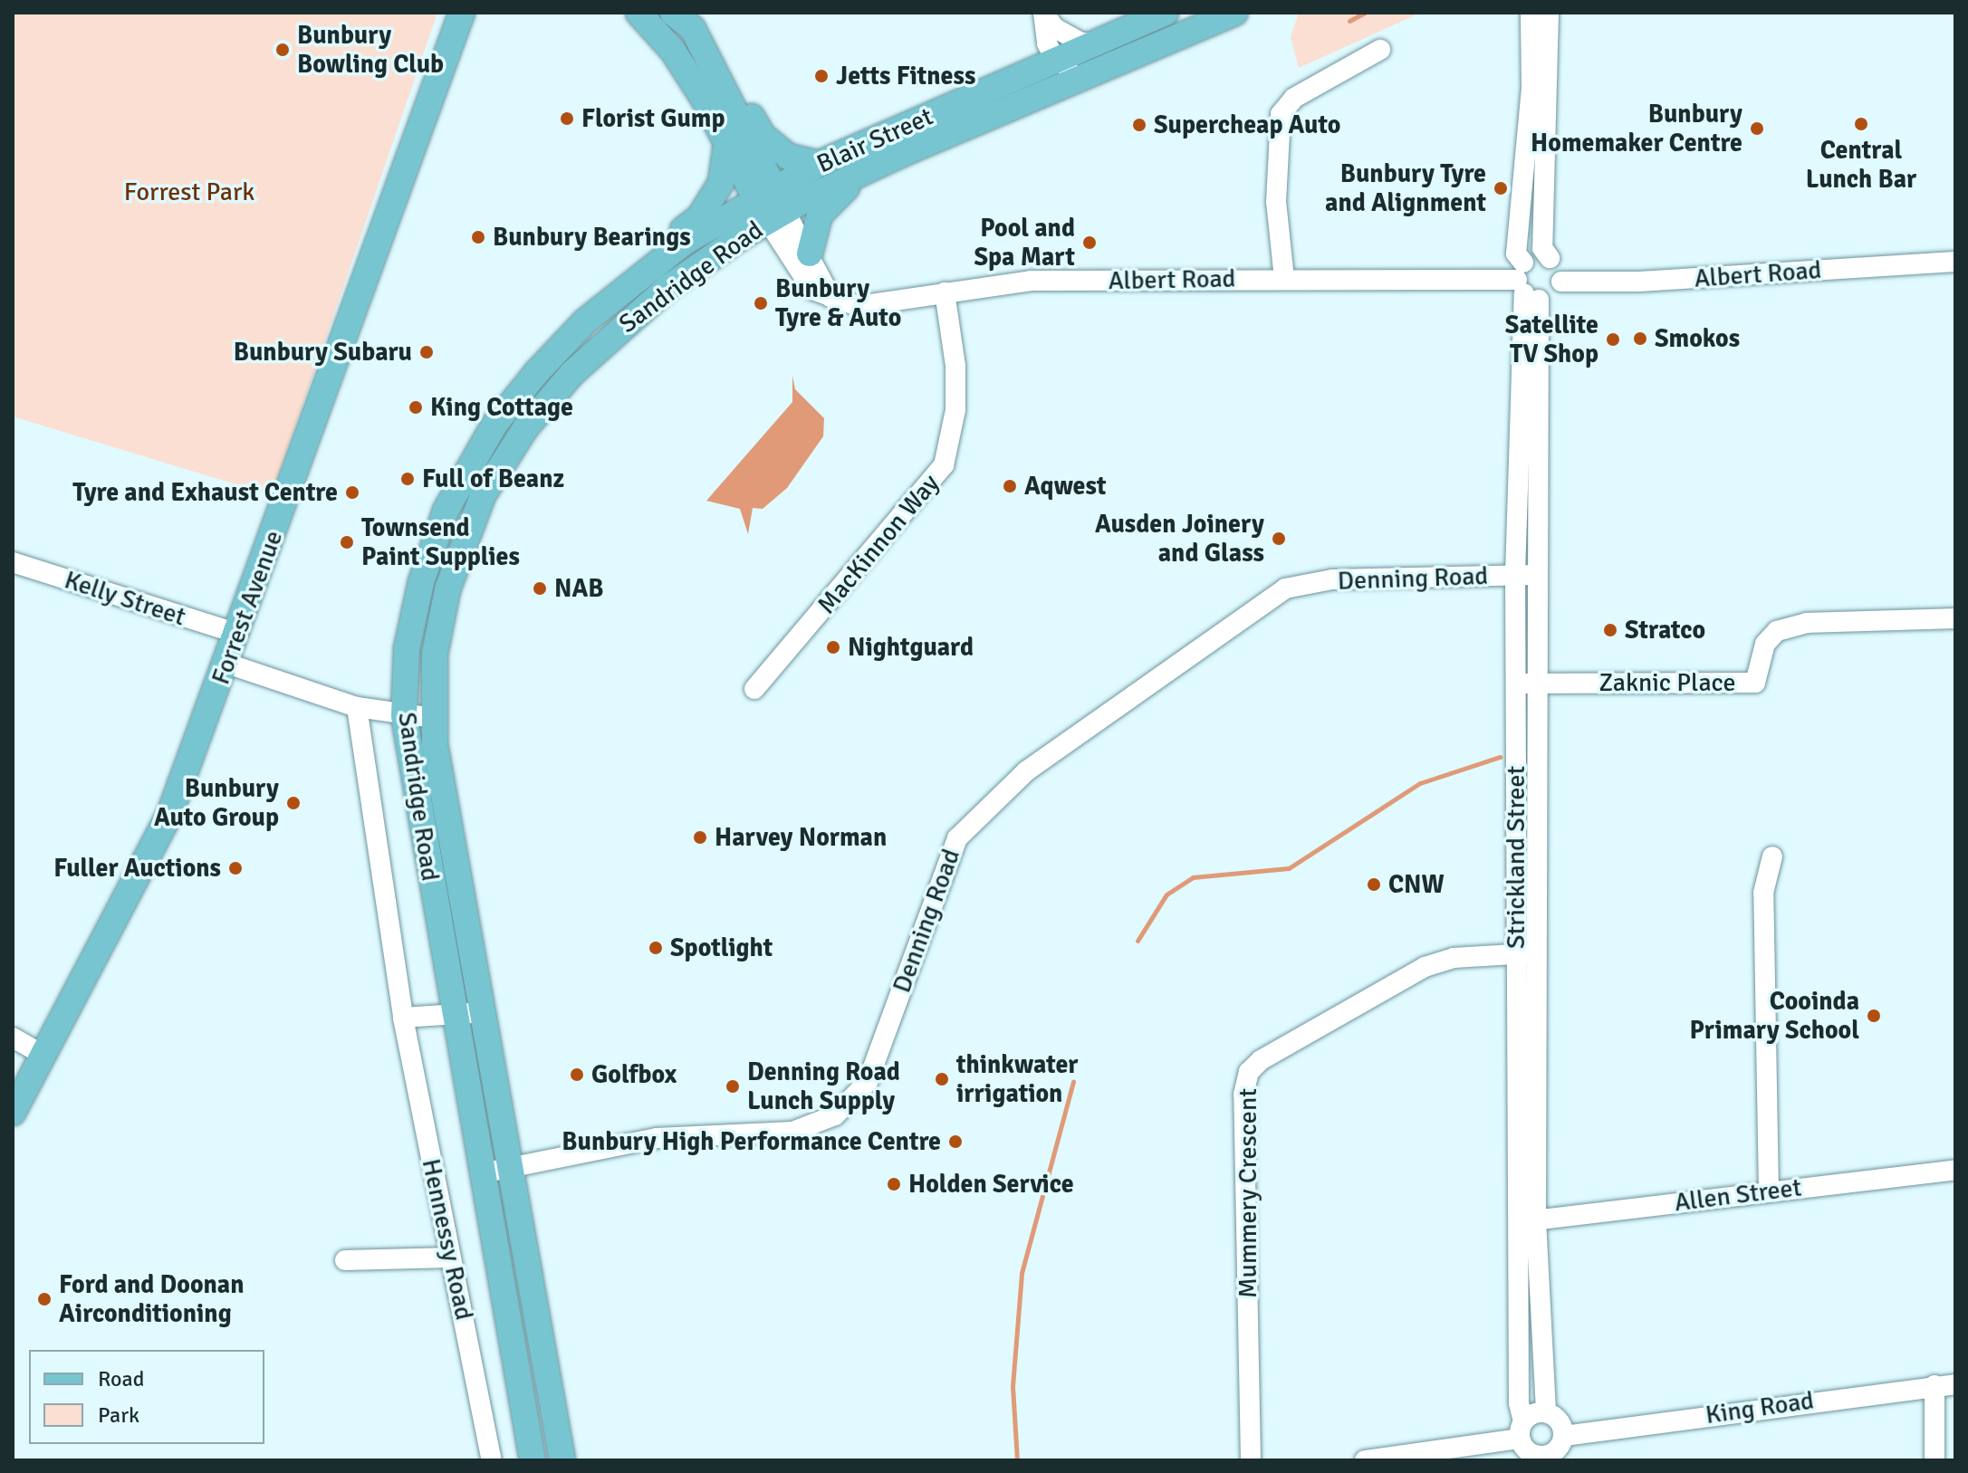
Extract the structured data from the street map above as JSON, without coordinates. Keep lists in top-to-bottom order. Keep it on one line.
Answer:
{"streets":{"main road":["Blair Street","Sandridge Road","Forrest Avenue"],"street":["Albert Road","MacKinnon Way","Denning Road","Kelly Street","Zaknic Place","Strickland Street","Mummery Crescent","Allen Street","Hennessy Road","King Road"]},"crossings":[["Blair Street","Albert Road"],["Blair Street","Sandridge Road"],["Albert Road","Sandridge Road"],["Albert Road","MacKinnon Way"],["Albert Road","Strickland Street"],["Sandridge Road","Denning Road"],["Denning Road","Strickland Street"],["Kelly Street","Forrest Avenue"],["Zaknic Place","Strickland Street"],["Strickland Street","Mummery Crescent"],["Strickland Street","Allen Street"],["Strickland Street","King Road"]],"parks":["Forrest Park"],"places":["Bunbury Bowling Club","Jetts Fitness","Florist Gump","Central Lunch Bar","Supercheap Auto","Bunbury Homemaker Centre","Bunbury Tyre and Alignment","Bunbury Bearings","Pool and Spa Mart","Bunbury Tyre & Auto","Smokos","Satellite TV Shop","Bunbury Subaru","King Cottage","Full of Beanz","Aqwest","Tyre and Exhaust Centre","Ausden Joinery and Glass","Townsend Paint Supplies","NAB","Stratco","Nightguard","Bunbury Auto Group","Harvey Norman","Fuller Auctions","CNW","Spotlight","Cooinda Primary School","Golfbox","thinkwater irrigation","Denning Road Lunch Supply","Bunbury High Performance Centre","Holden Service","Ford and Doonan Airconditioning"],"legend":["Road","Park"]}
